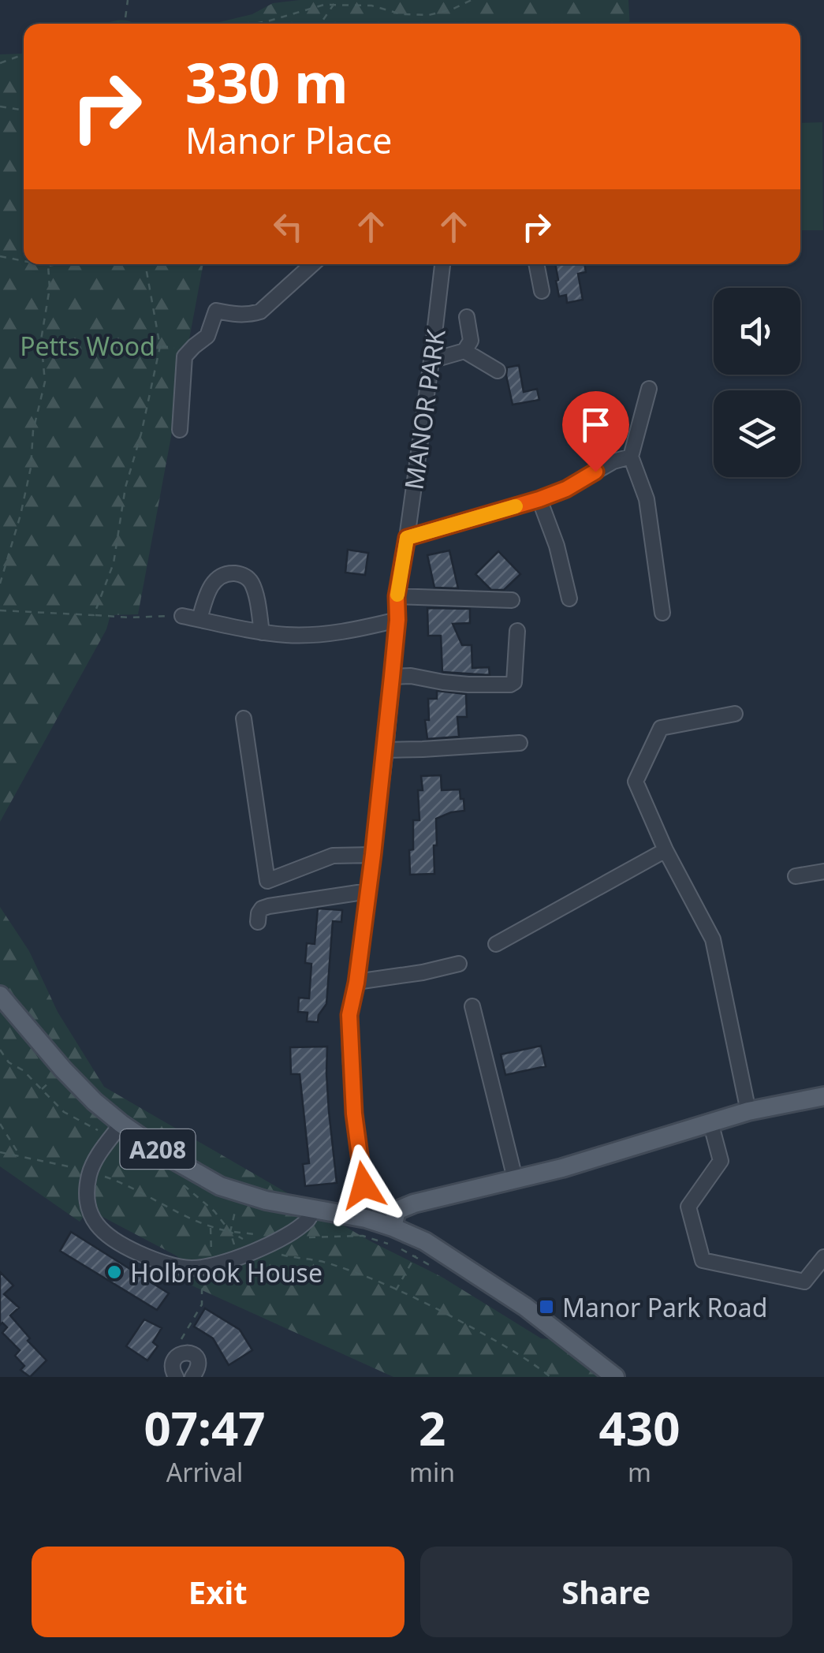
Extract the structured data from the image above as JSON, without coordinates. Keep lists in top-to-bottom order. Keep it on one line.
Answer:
{"streets":{"main road":["A208"],"street":["MANOR PARK"]},"crossings":[["MANOR PARK","A208"]],"parks":["Petts Wood"],"places":{"other":["Holbrook House"],"transit":["Manor Park Road"]},"page":{"turn":["330 m","Manor Place"],"eta":["07:47","Arrival","2","min","430","m"],"buttons":["Exit","Share"]}}
